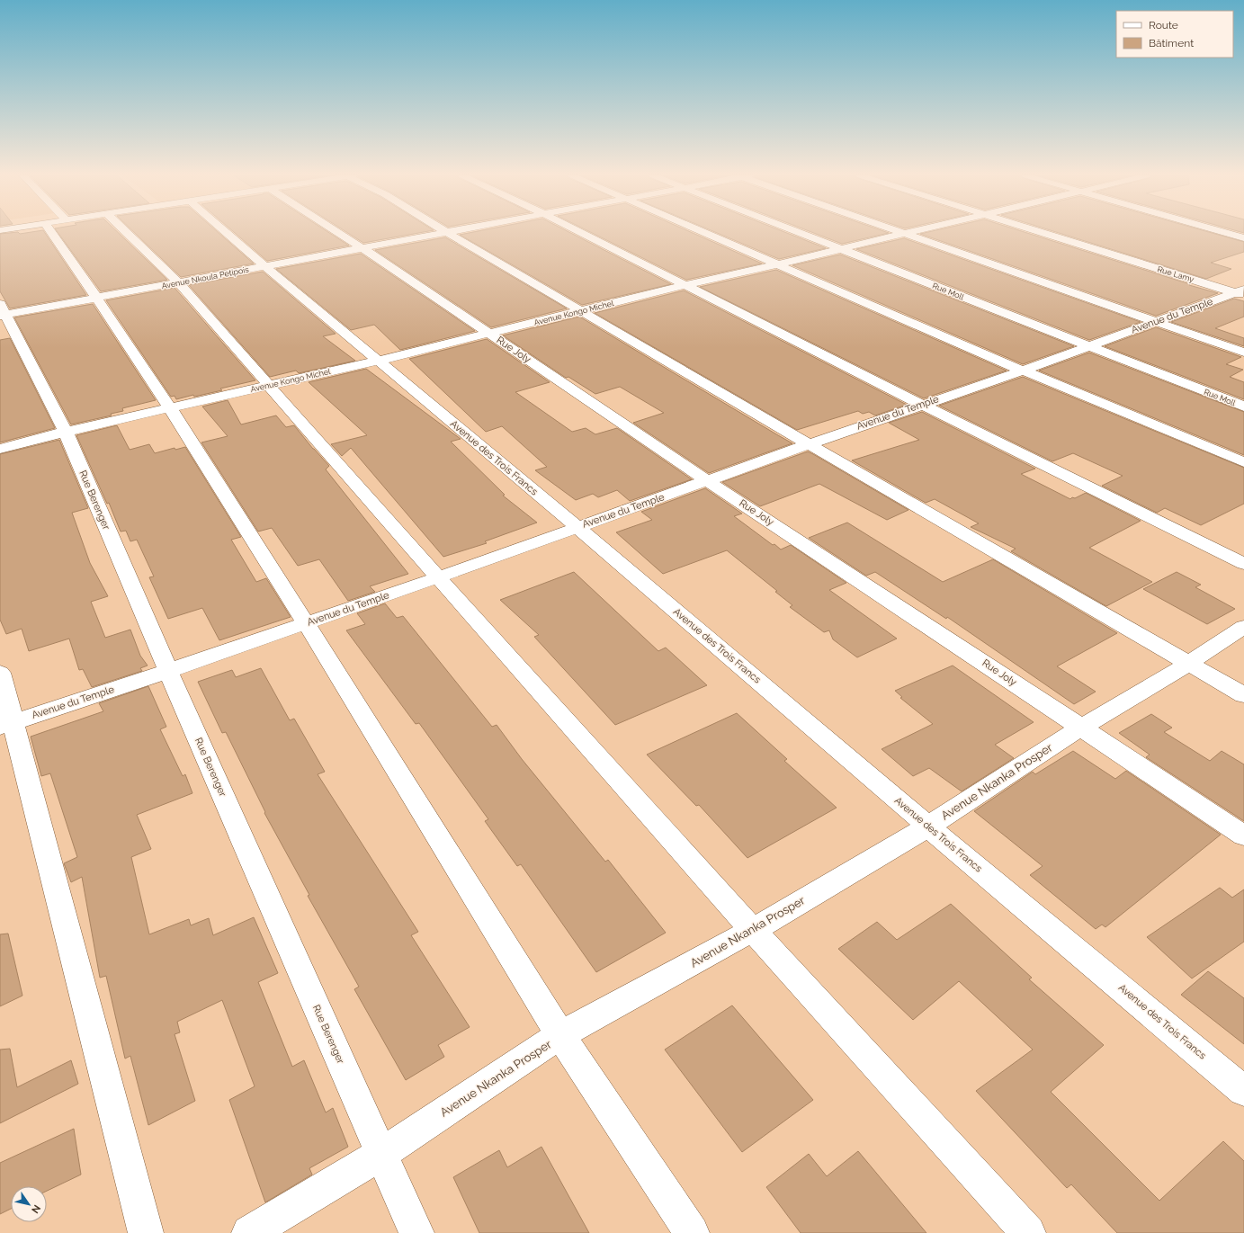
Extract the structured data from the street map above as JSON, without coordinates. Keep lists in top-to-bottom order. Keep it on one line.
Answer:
{"streets":{"street":["Rue Lamy","Avenue Nkoula Petipois","Rue Moll","Avenue Kongo Michel","Avenue du Temple","Rue Joly","Avenue des Trois Francs","Rue Berenger","Avenue Nkanka Prosper"]},"crossings":[["Rue Lamy","Avenue du Temple"],["Avenue Nkoula Petipois","Rue Joly"],["Avenue Nkoula Petipois","Avenue des Trois Francs"],["Avenue Nkoula Petipois","Rue Berenger"],["Rue Moll","Avenue Kongo Michel"],["Rue Moll","Avenue du Temple"],["Avenue Kongo Michel","Rue Joly"],["Avenue Kongo Michel","Avenue des Trois Francs"],["Avenue Kongo Michel","Rue Berenger"],["Avenue du Temple","Rue Joly"],["Avenue du Temple","Avenue des Trois Francs"],["Avenue du Temple","Rue Berenger"],["Rue Joly","Avenue Nkanka Prosper"],["Avenue des Trois Francs","Avenue Nkanka Prosper"],["Rue Berenger","Avenue Nkanka Prosper"]],"legend":["Route","Bâtiment"],"north":"bottom right"}
